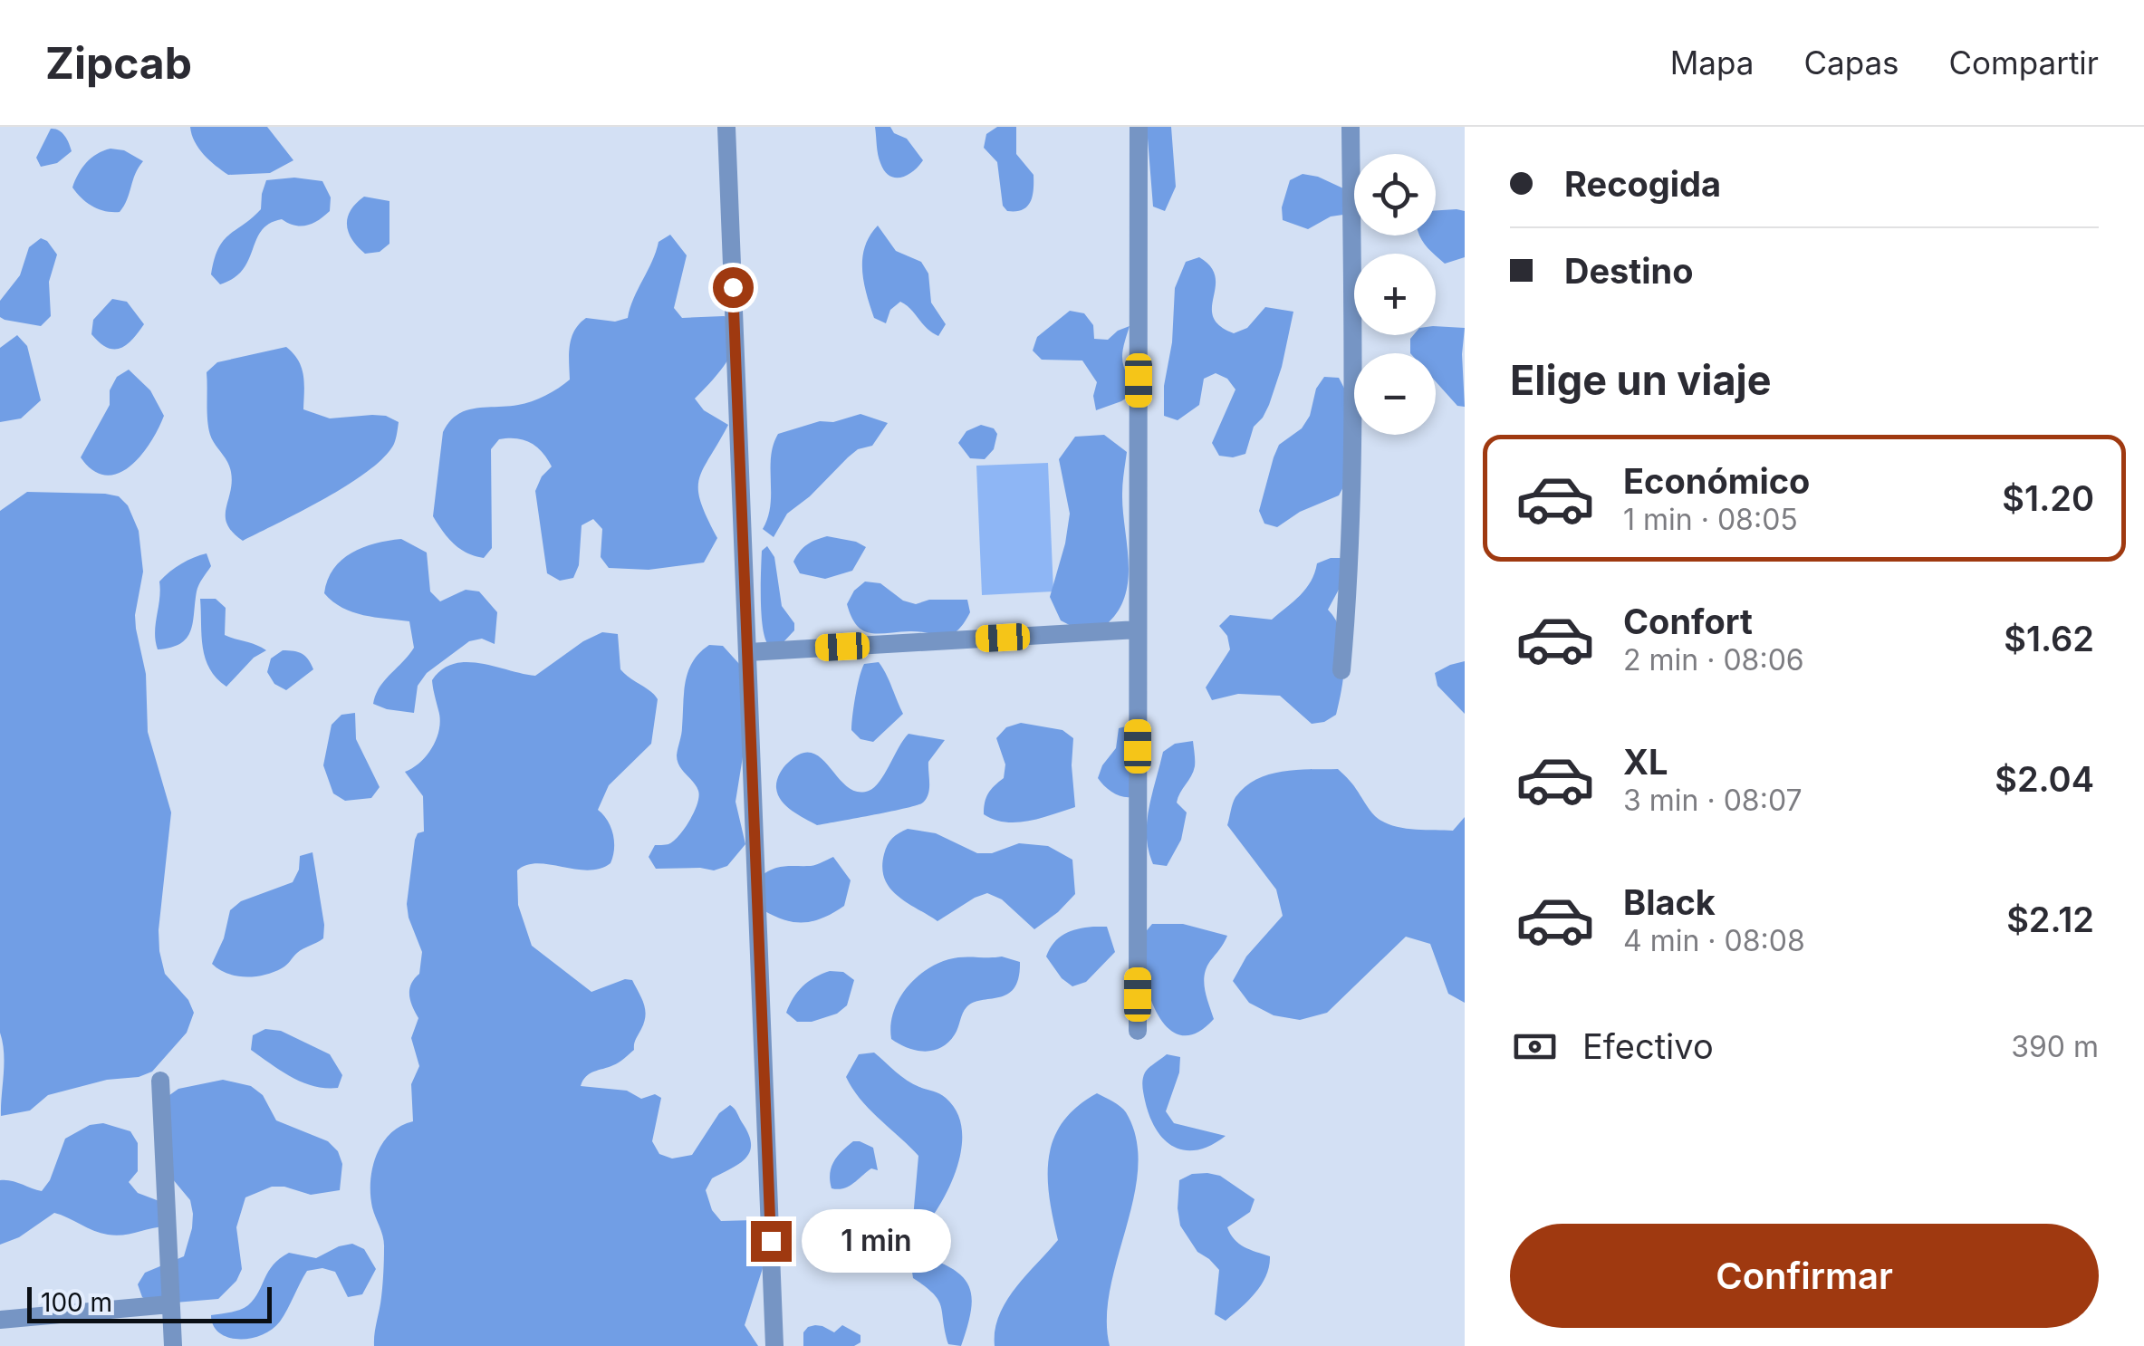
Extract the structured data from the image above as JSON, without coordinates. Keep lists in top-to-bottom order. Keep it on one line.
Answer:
{"scale_bar":"100 m","page":{"header":"Zipcab","nav":["Mapa","Capas","Compartir"],"banner":["Recogida","Destino"],"map_buttons":["+","−"],"heading":"Elige un viaje","list":[{"name":"Económico","note":"1 min · 08:05","value":"$1.20"},{"name":"Confort","note":"2 min · 08:06","value":"$1.62"},{"name":"XL","note":"3 min · 08:07","value":"$2.04"},{"name":"Black","note":"4 min · 08:08","value":"$2.12"}],"pay":["Efectivo","390 m"],"buttons":"Confirmar","bubble":"1 min","scale":"100 m"}}
